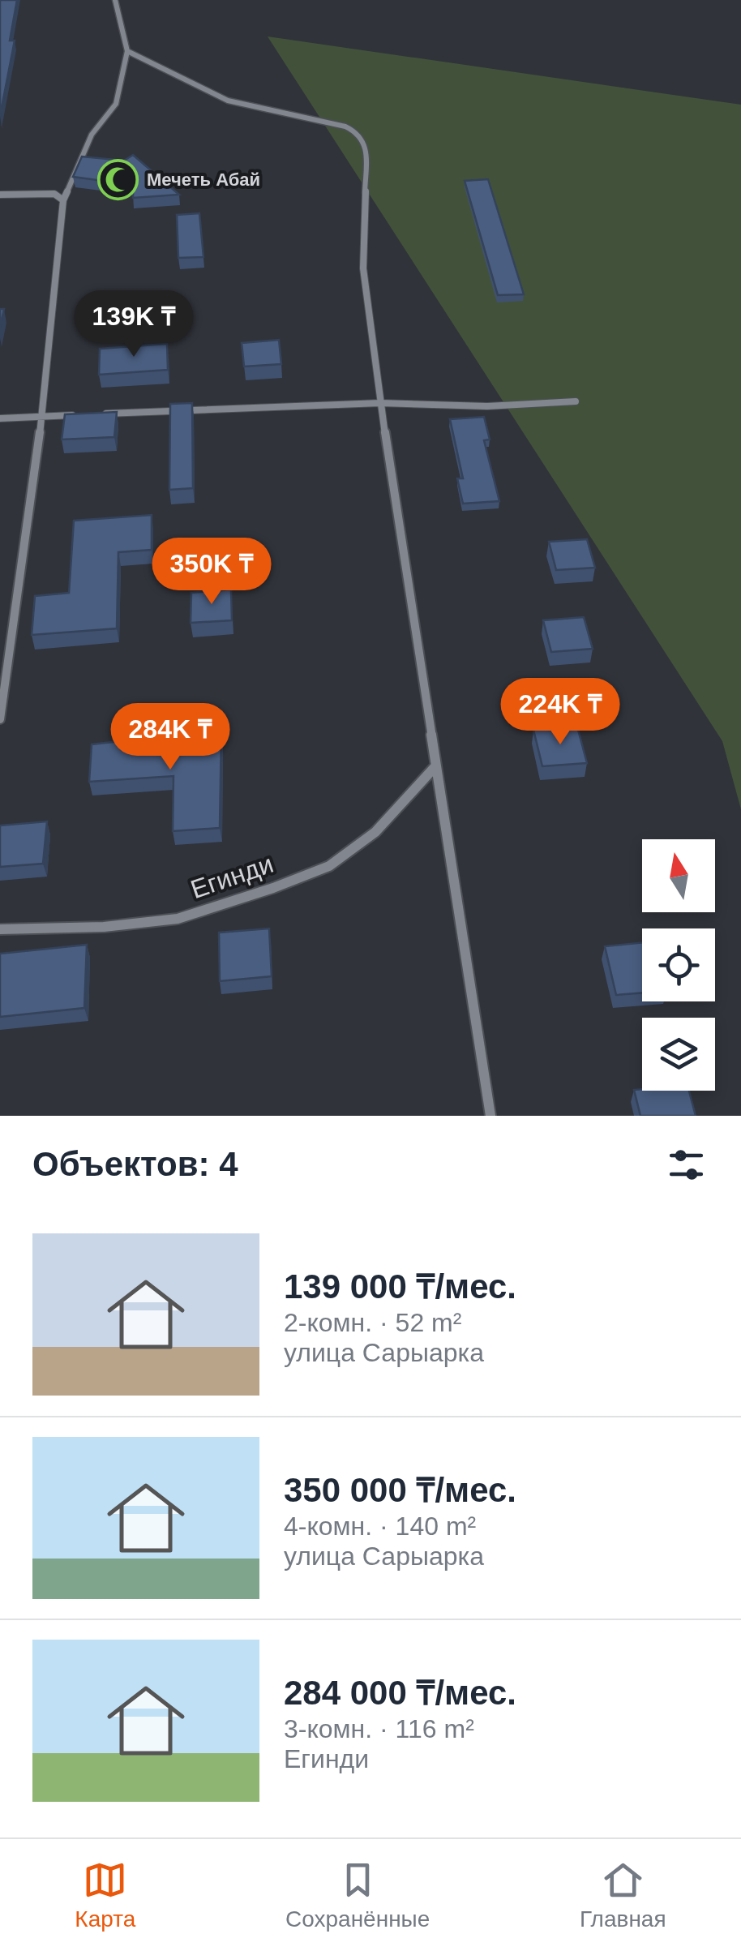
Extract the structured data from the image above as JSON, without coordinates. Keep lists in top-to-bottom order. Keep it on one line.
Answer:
{"streets":{"street":["Егинди"]},"places":{"mosque":["Мечеть Абай"]},"north":"top","page":{"price":["139K ₸","350K ₸","224K ₸","284K ₸"],"heading":"Объектов: 4","list":[{"name":"139 000 ₸/мес.","note":"2-комн. · 52 m² · улица Сарыарка"},{"name":"350 000 ₸/мес.","note":"4-комн. · 140 m² · улица Сарыарка"},{"name":"284 000 ₸/мес.","note":"3-комн. · 116 m² · Егинди"}],"tabs":["Карта","Сохранённые","Главная"]}}
